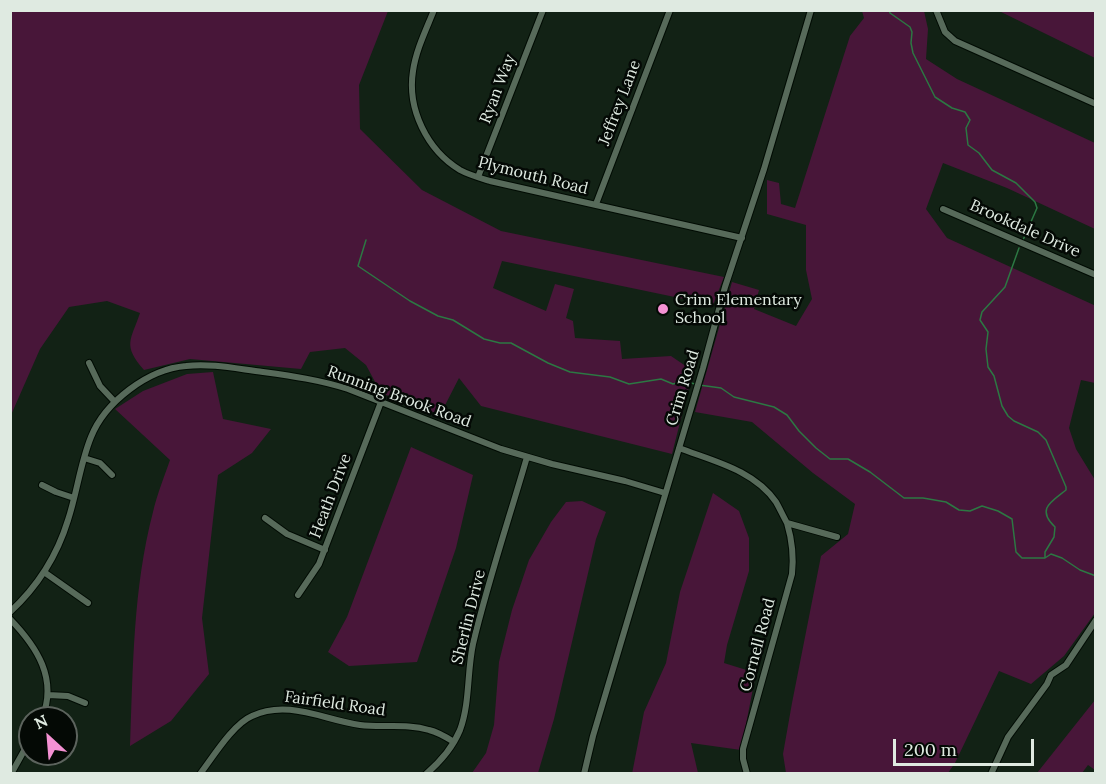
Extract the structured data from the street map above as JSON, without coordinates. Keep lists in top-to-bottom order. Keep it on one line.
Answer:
{"streets":{"street":["Ryan Way","Jeffrey Lane","Plymouth Road","Brookdale Drive","Crim Road","Running Brook Road","Heath Drive","Sherlin Drive","Cornell Road","Fairfield Road"]},"crossings":[["Ryan Way","Plymouth Road"],["Jeffrey Lane","Plymouth Road"],["Plymouth Road","Crim Road"],["Crim Road","Running Brook Road"],["Crim Road","Cornell Road"],["Running Brook Road","Heath Drive"],["Running Brook Road","Sherlin Drive"],["Sherlin Drive","Fairfield Road"]],"places":["Crim Elementary School"],"scale_bar":"200 m","north":"top left"}
